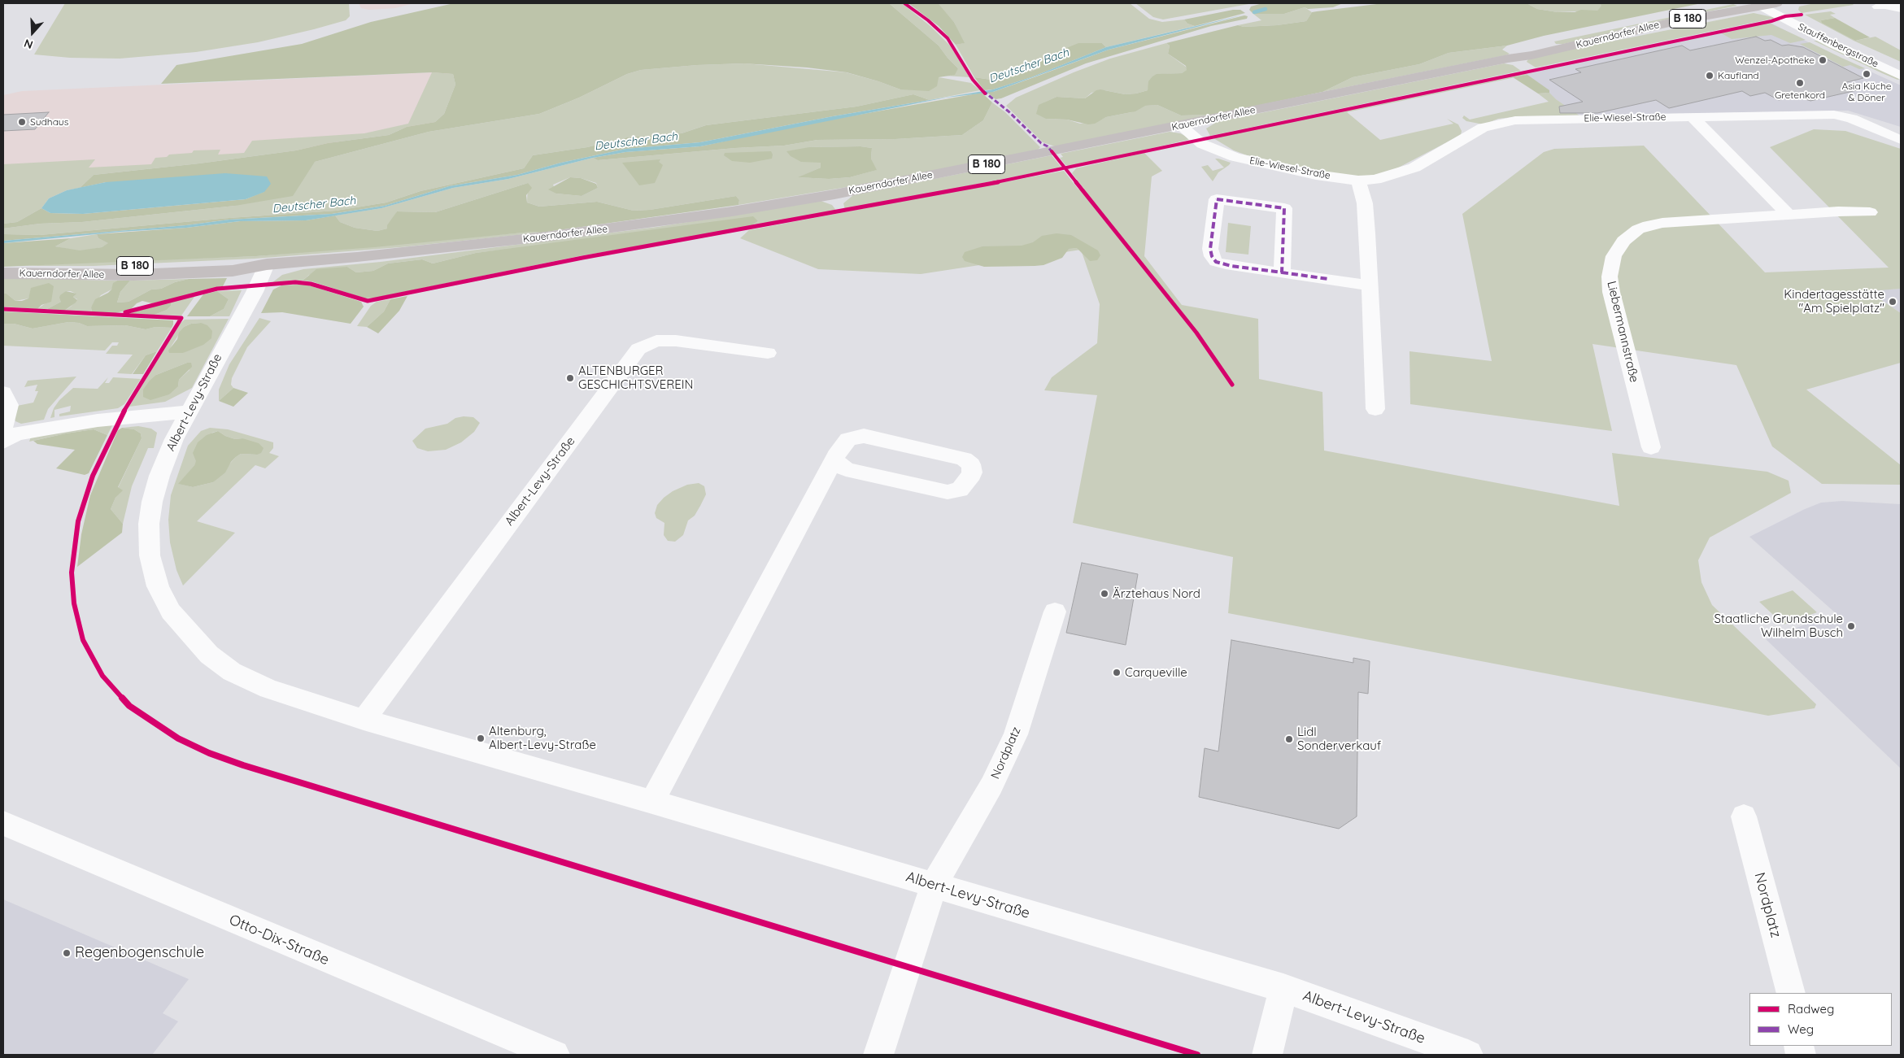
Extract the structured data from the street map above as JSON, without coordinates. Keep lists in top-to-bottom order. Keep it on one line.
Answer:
{"streets":{"main road":["B 180","Kauerndorfer Allee"],"street":["Stauffenbergstraße","Elie-Wiesel-Straße","Liebermannstraße","Albert-Levy-Straße","Nordplatz","Otto-Dix-Straße"]},"crossings":[["Kauerndorfer Allee","Stauffenbergstraße"],["Kauerndorfer Allee","Elie-Wiesel-Straße"],["Kauerndorfer Allee","Albert-Levy-Straße"],["Albert-Levy-Straße","Nordplatz"]],"water":["Deutscher Bach"],"places":["Wenzel-Apotheke","Asia Küche & Döner","Kaufland","Gretenkord","Sudhaus","Kindertagesstätte \"Am Spielplatz\"","ALTENBURGER GESCHICHTSVEREIN","Ärztehaus Nord","Staatliche Grundschule Wilhelm Busch","Carqueville","Altenburg, Albert-Levy-Straße","Lidl Sonderverkauf","Regenbogenschule"],"legend":["Radweg","Weg"],"north":"bottom"}
